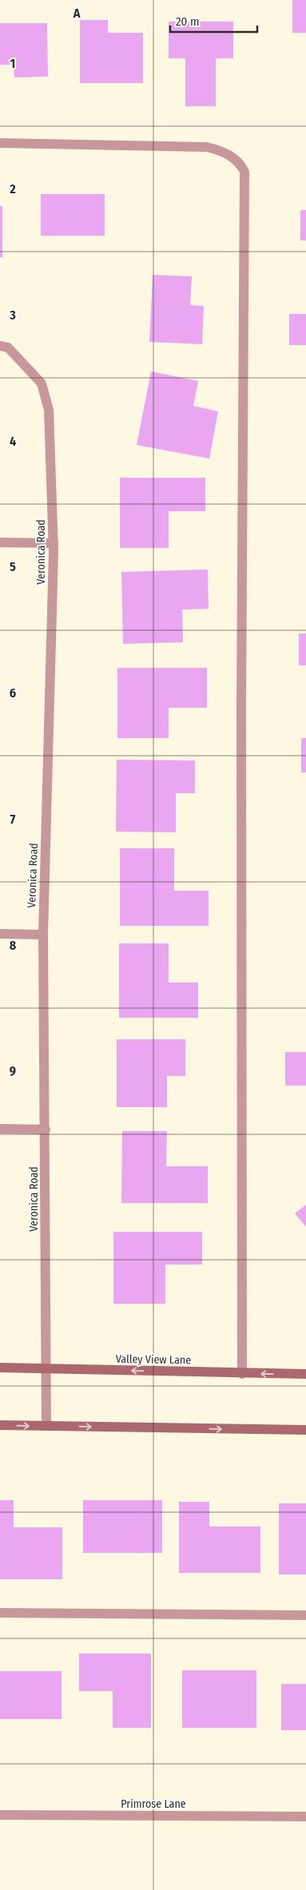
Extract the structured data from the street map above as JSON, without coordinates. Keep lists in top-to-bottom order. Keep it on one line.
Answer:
{"streets":{"main road":["Valley View Lane"],"street":["Veronica Road","Primrose Lane"]},"crossings":[["Veronica Road","Valley View Lane"]],"scale_bar":"20 m","grid":{"columns":["A"],"rows":["1","2","3","4","5","6","7","8","9"]}}
